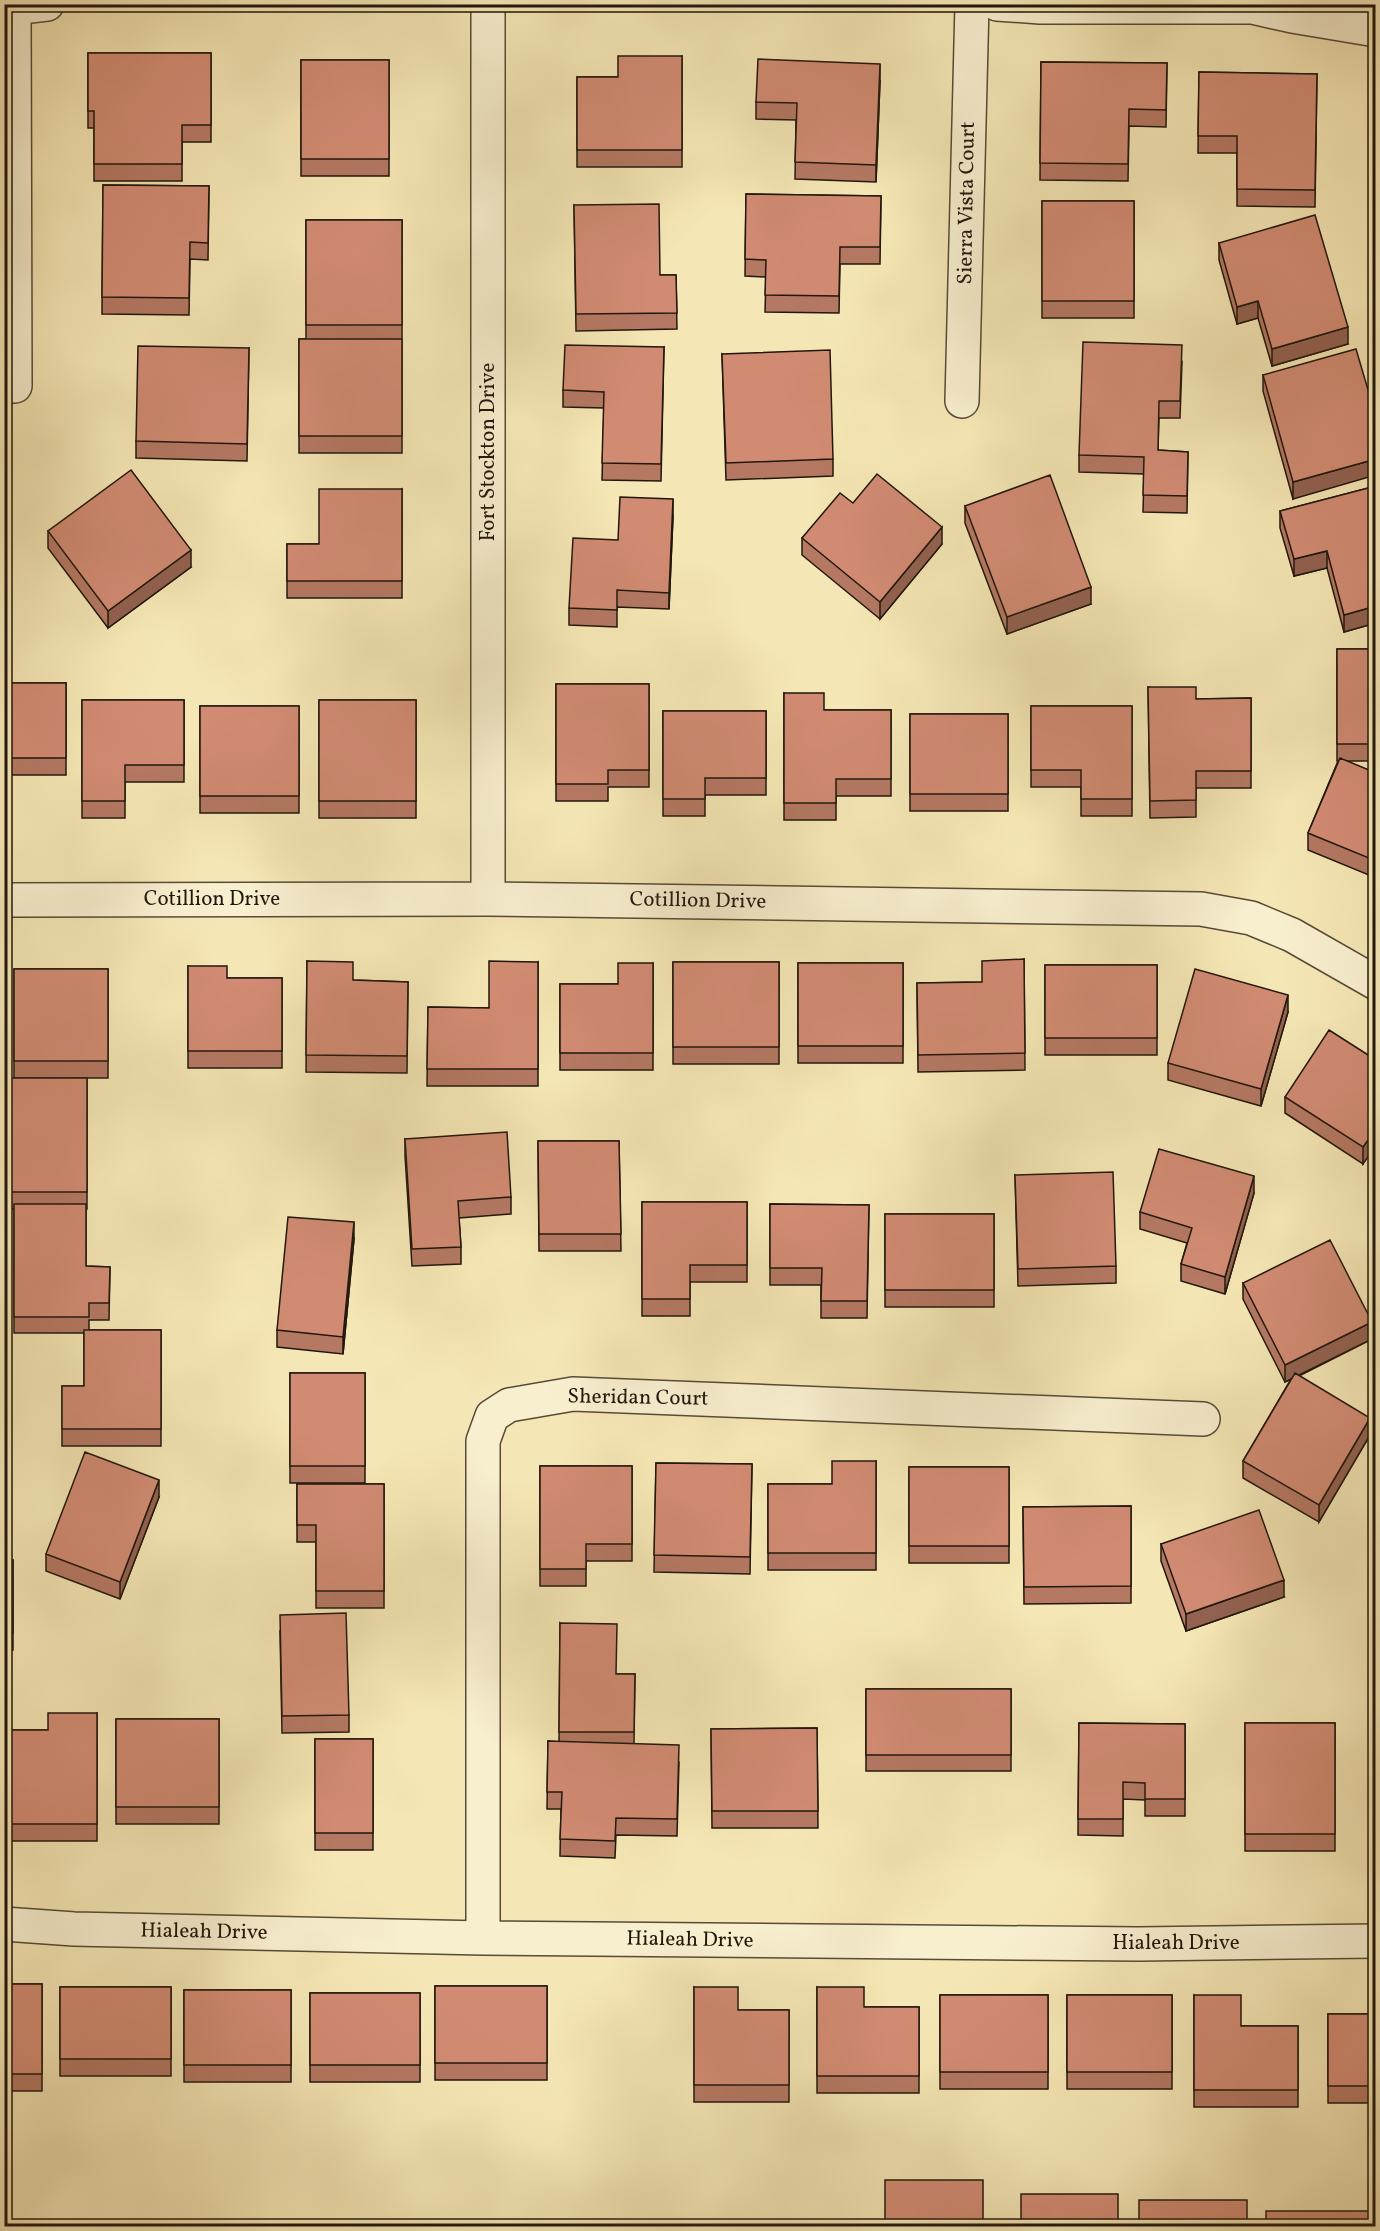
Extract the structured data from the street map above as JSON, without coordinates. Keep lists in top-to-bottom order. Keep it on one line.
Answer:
{"streets":{"street":["Sierra Vista Court","Fort Stockton Drive","Cotillion Drive","Sheridan Court","Hialeah Drive"]},"crossings":[["Fort Stockton Drive","Cotillion Drive"],["Sheridan Court","Hialeah Drive"]]}
